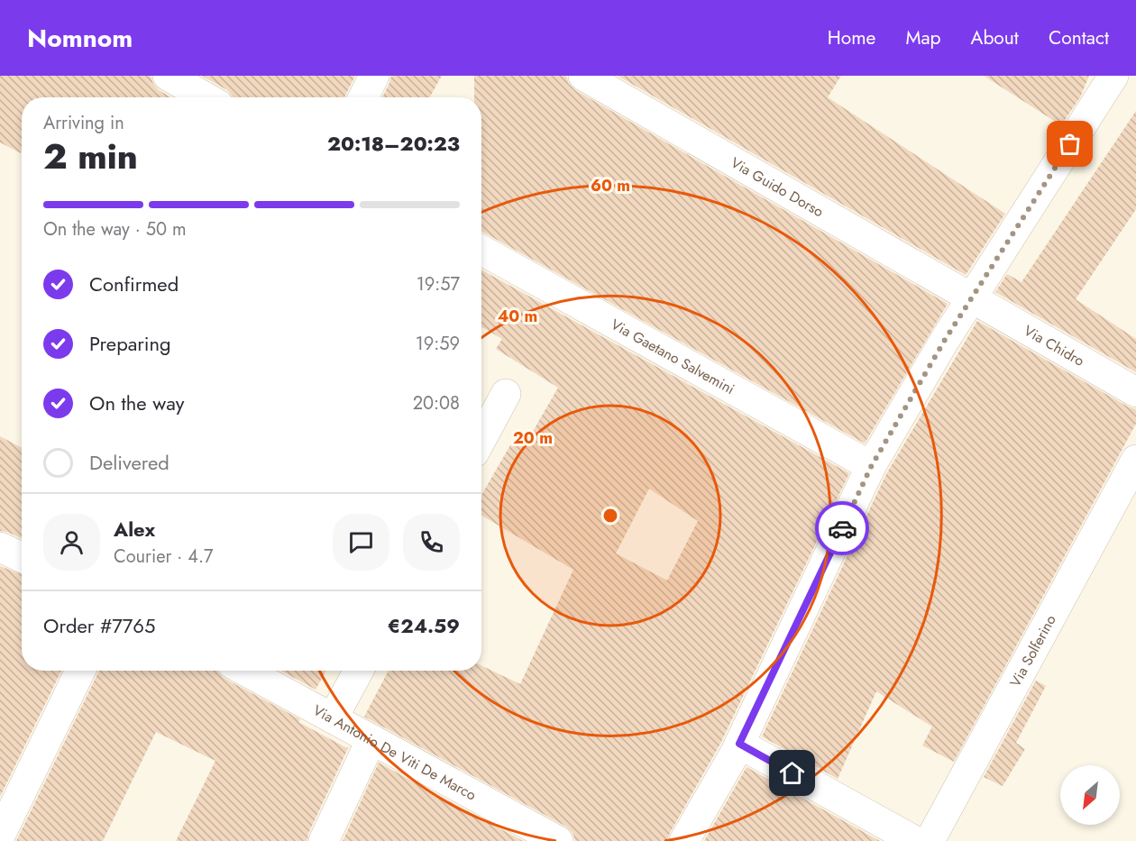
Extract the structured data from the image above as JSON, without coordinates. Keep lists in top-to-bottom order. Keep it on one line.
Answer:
{"streets":{"street":["Via Guido Dorso","Via Chidro","Via Gaetano Salvemini","Via Solferino","Via Antonio De Viti De Marco"]},"crossings":[["Via Guido Dorso","Via Chidro"]],"north":"bottom left","page":{"header":"Nomnom","nav":["Home","Map","About","Contact"],"heading":["2 min","Arriving in","20:18–20:23"],"panel":["Alex","Courier · 4.7","Order #7765","€24.59"],"bar":"On the way · 50 m","list":[["Confirmed","19:57"],["Preparing","19:59"],["On the way","20:08"],"Delivered"]},"rings":["60 m","40 m","20 m"]}
